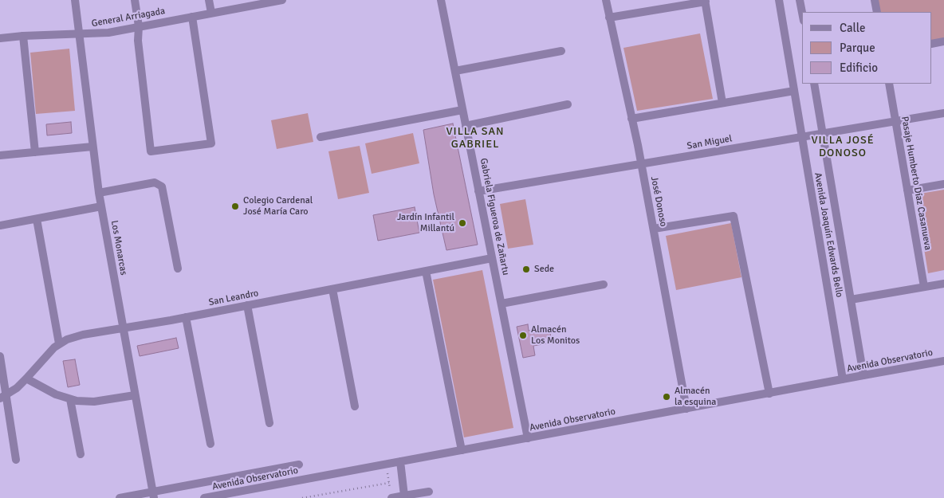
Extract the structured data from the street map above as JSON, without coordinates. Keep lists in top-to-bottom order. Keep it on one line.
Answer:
{"streets":{"street":["General Arriagada","San Miguel","Pasaje Humberto Díaz Casanueva","José Donoso","Gabriela Figueroa de Zañartu","Avenida Joaquín Edwards Bello","Los Monarcas","San Leandro","Avenida Observatorio"]},"crossings":[["General Arriagada","Los Monarcas"],["San Miguel","Pasaje Humberto Díaz Casanueva"],["San Miguel","José Donoso"],["San Miguel","Gabriela Figueroa de Zañartu"],["San Miguel","Avenida Joaquín Edwards Bello"],["José Donoso","Avenida Observatorio"],["Gabriela Figueroa de Zañartu","San Leandro"],["Gabriela Figueroa de Zañartu","Avenida Observatorio"],["Avenida Joaquín Edwards Bello","Avenida Observatorio"],["Los Monarcas","San Leandro"]],"districts":["VILLA SAN GABRIEL","VILLA JOSÉ DONOSO"],"places":["Colegio Cardenal José María Caro","Jardín Infantil Millantú","Sede","Almacén Los Monitos","Almacén la esquina"],"legend":["Calle","Parque","Edificio"]}
